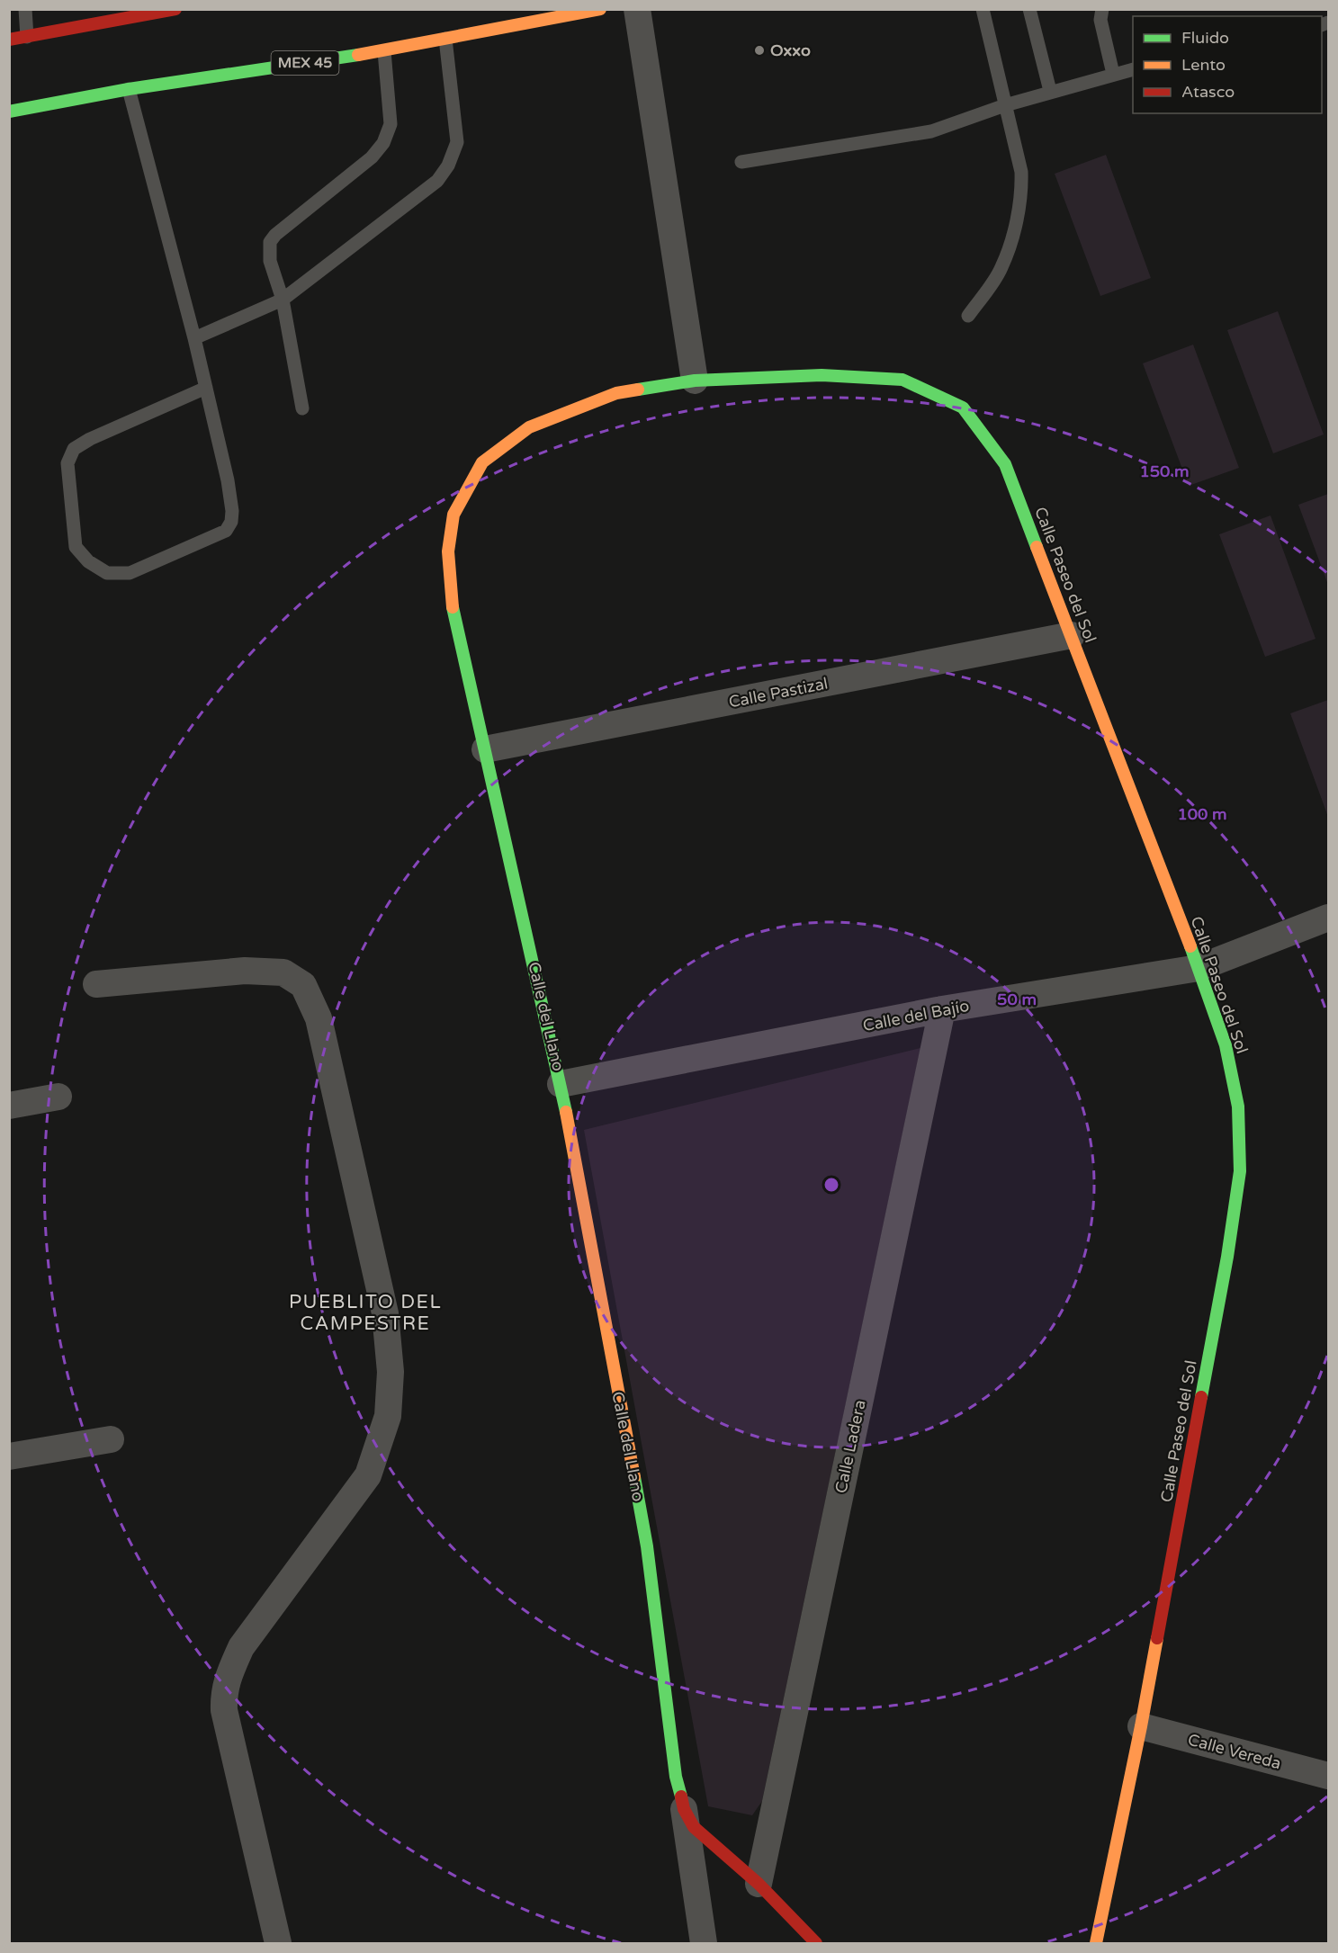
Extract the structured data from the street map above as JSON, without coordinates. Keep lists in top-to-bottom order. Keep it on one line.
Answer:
{"streets":{"street":["MEX 45","Calle Paseo del Sol","Calle Pastizal","Calle del Bajío","Calle del Llano","Calle Ladera","Calle Vereda"]},"crossings":[["Calle Paseo del Sol","Calle Pastizal"],["Calle Paseo del Sol","Calle del Bajío"],["Calle Paseo del Sol","Calle del Llano"],["Calle Paseo del Sol","Calle Vereda"],["Calle Pastizal","Calle del Llano"],["Calle del Bajío","Calle del Llano"],["Calle del Bajío","Calle Ladera"],["Calle del Llano","Calle Ladera"]],"districts":["PUEBLITO DEL CAMPESTRE"],"places":["Oxxo"],"legend":["Fluido","Lento","Atasco"],"rings":["150 m","100 m","50 m"]}
